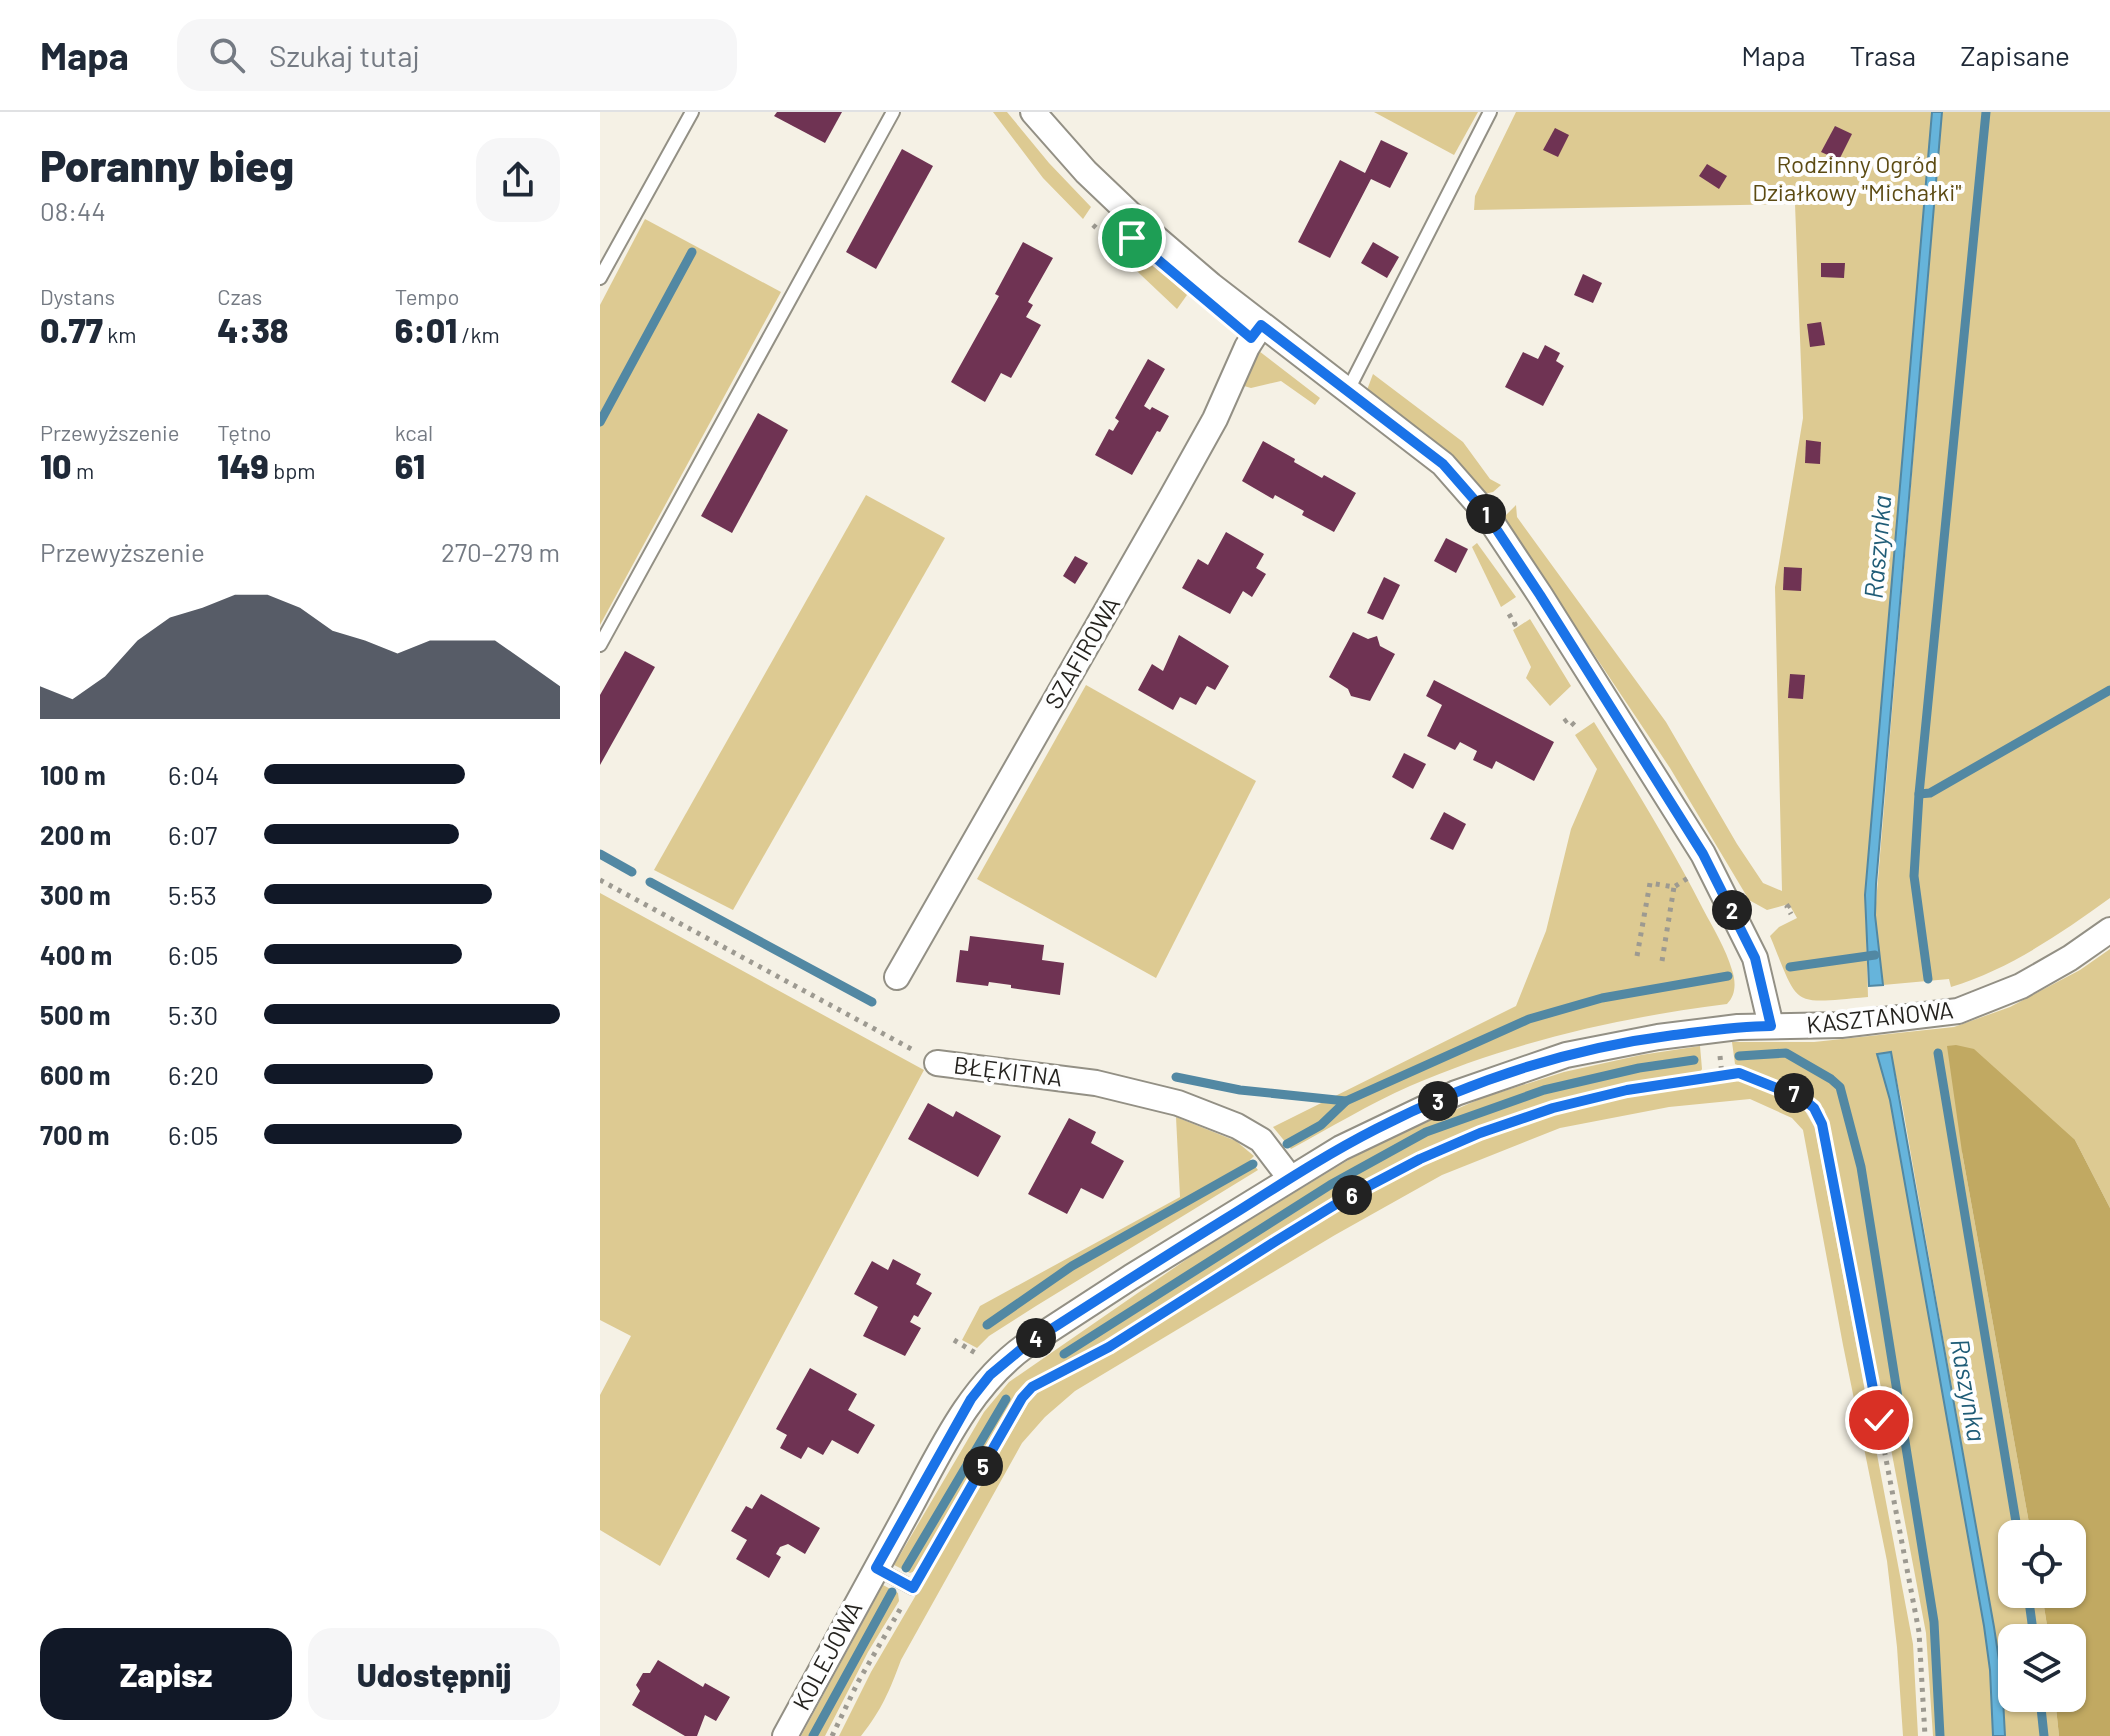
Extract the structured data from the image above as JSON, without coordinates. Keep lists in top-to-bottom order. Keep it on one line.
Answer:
{"streets":{"street":["SZAFIROWA","KASZTANOWA","BŁĘKITNA","KOLEJOWA"]},"crossings":[["SZAFIROWA","KASZTANOWA"],["KASZTANOWA","KOLEJOWA"],["BŁĘKITNA","KOLEJOWA"]],"water":["Raszynka"],"parks":["Rodzinny Ogród Działkowy \"Michałki\""],"page":{"header":"Mapa","search":"Szukaj tutaj","nav":["Mapa","Trasa","Zapisane"],"heading":["Poranny bieg","08:44"],"stats":[["Dystans","0.77 km"],["Czas","4:38"],["Tempo","6:01 /km"],["Przewyższenie","10 m"],["Tętno","149 bpm"],["kcal","61"]],"pins":["1","2","7","3","6","4","5"],"chart":["Przewyższenie","270–279 m"],"list":[{"name":"100 m","note":"6:04"},{"name":"200 m","note":"6:07"},{"name":"300 m","note":"5:53"},{"name":"400 m","note":"6:05"},{"name":"500 m","note":"5:30"},{"name":"600 m","note":"6:20"},{"name":"700 m","note":"6:05"}],"buttons":["Zapisz","Udostępnij"]}}
